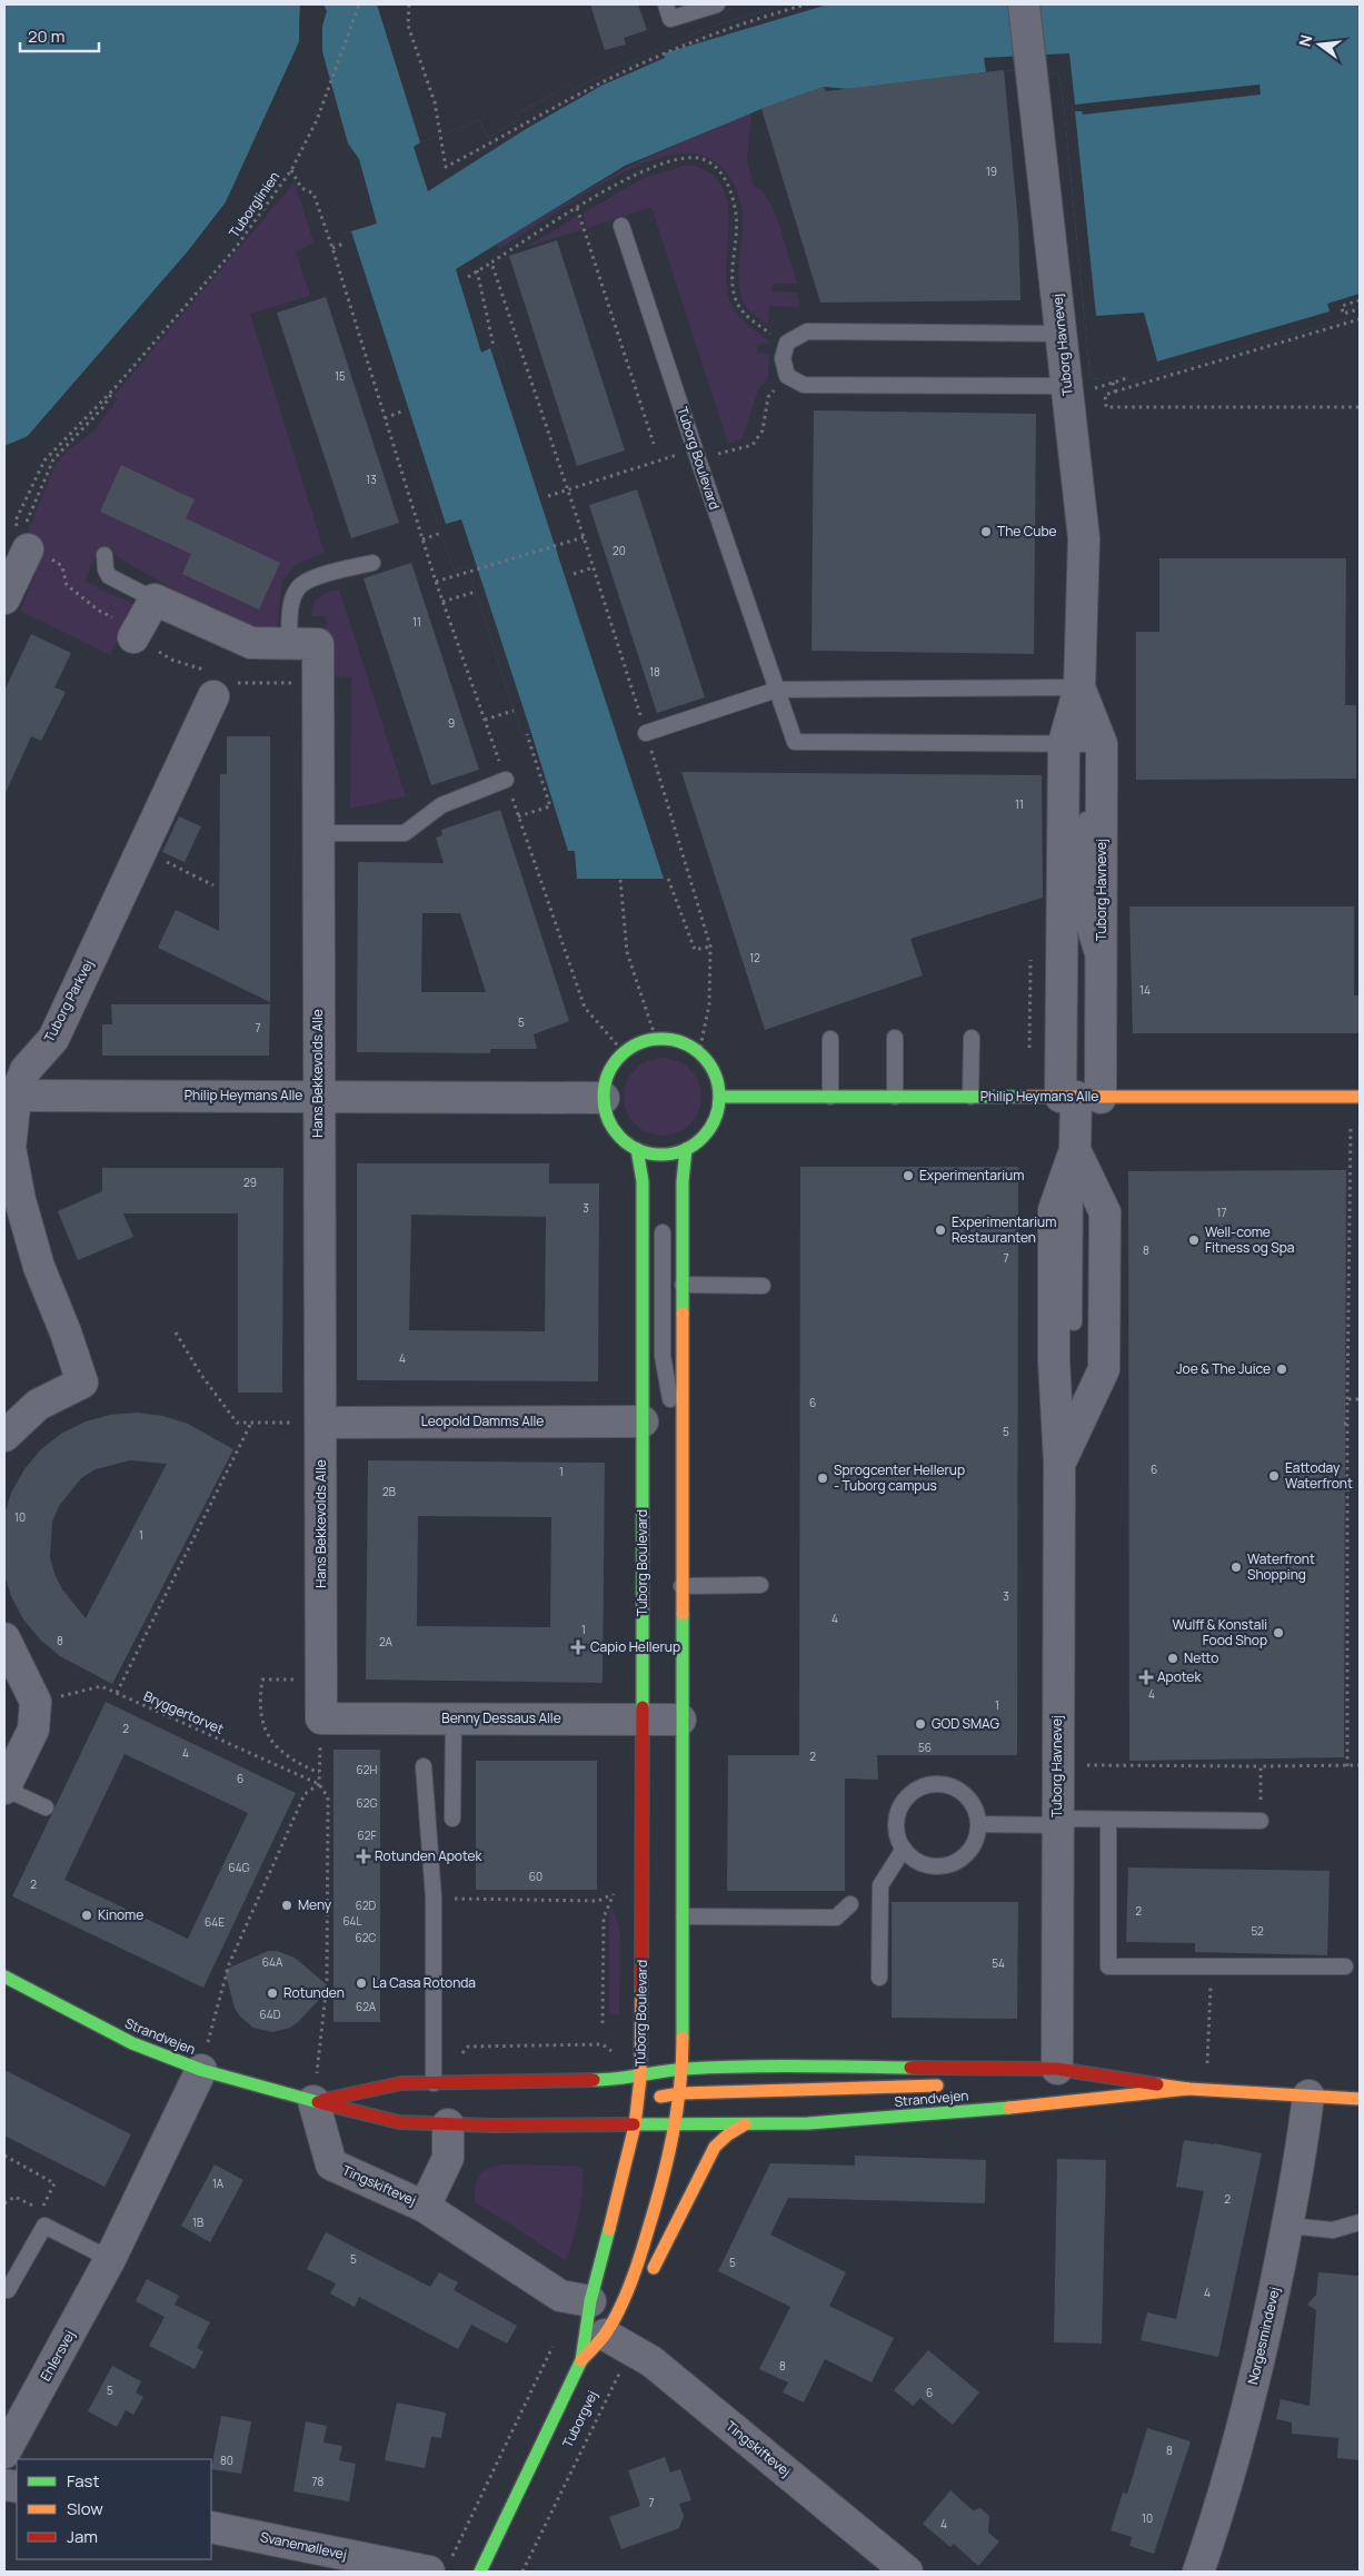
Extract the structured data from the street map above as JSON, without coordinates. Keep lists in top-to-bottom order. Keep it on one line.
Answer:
{"streets":{"street":["Tuborg Havnevej","Tuborg Boulevard","Tuborg Parkvej","Hans Bekkevolds Alle","Philip Heymans Alle","Leopold Damms Alle","Benny Dessaus Alle","Strandvejen","Tingskiftevej","Norgesmindevej","Ehlersvej","Tuborgvej","Svanemøllevej"],"path":["Tuborglinien","Bryggertorvet"]},"crossings":[["Tuborg Havnevej","Tuborg Boulevard"],["Tuborg Havnevej","Philip Heymans Alle"],["Tuborg Havnevej","Strandvejen"],["Tuborg Boulevard","Philip Heymans Alle"],["Tuborg Boulevard","Leopold Damms Alle"],["Tuborg Boulevard","Benny Dessaus Alle"],["Tuborg Boulevard","Strandvejen"],["Tuborg Boulevard","Tuborgvej"],["Tuborg Parkvej","Philip Heymans Alle"],["Hans Bekkevolds Alle","Philip Heymans Alle"],["Hans Bekkevolds Alle","Leopold Damms Alle"],["Hans Bekkevolds Alle","Benny Dessaus Alle"],["Strandvejen","Tingskiftevej"],["Strandvejen","Norgesmindevej"],["Strandvejen","Ehlersvej"],["Strandvejen","Tuborgvej"],["Tingskiftevej","Tuborgvej"]],"places":{"other":["The Cube","Experimentarium","Experimentarium Restauranten","Well-come Fitness og Spa","Joe & The Juice","Eattoday Waterfront","Sprogcenter Hellerup - Tuborg campus","Waterfront Shopping","Wulff & Konstali Food Shop","Netto","GOD SMAG","Meny","Kinome","La Casa Rotonda","Rotunden"],"health":["Capio Hellerup","Apotek","Rotunden Apotek"]},"house_numbers":["19","15","13","20","11","18","9","11","12","14","5","7","29","3","17","8","7","4","6","5","6","1","2B","10","1","3","4","1","8","2A","4","1","2","56","4","2","62H","6","62G","62F","64G","60","2","62D","2","64L","64E","52","62C","64A","54","62A","64D","1A","2","1B","5","5","4","8","5","6","8","80","78","7","10","4"],"legend":["Fast","Slow","Jam"],"scale_bar":"20 m","north":"left"}
